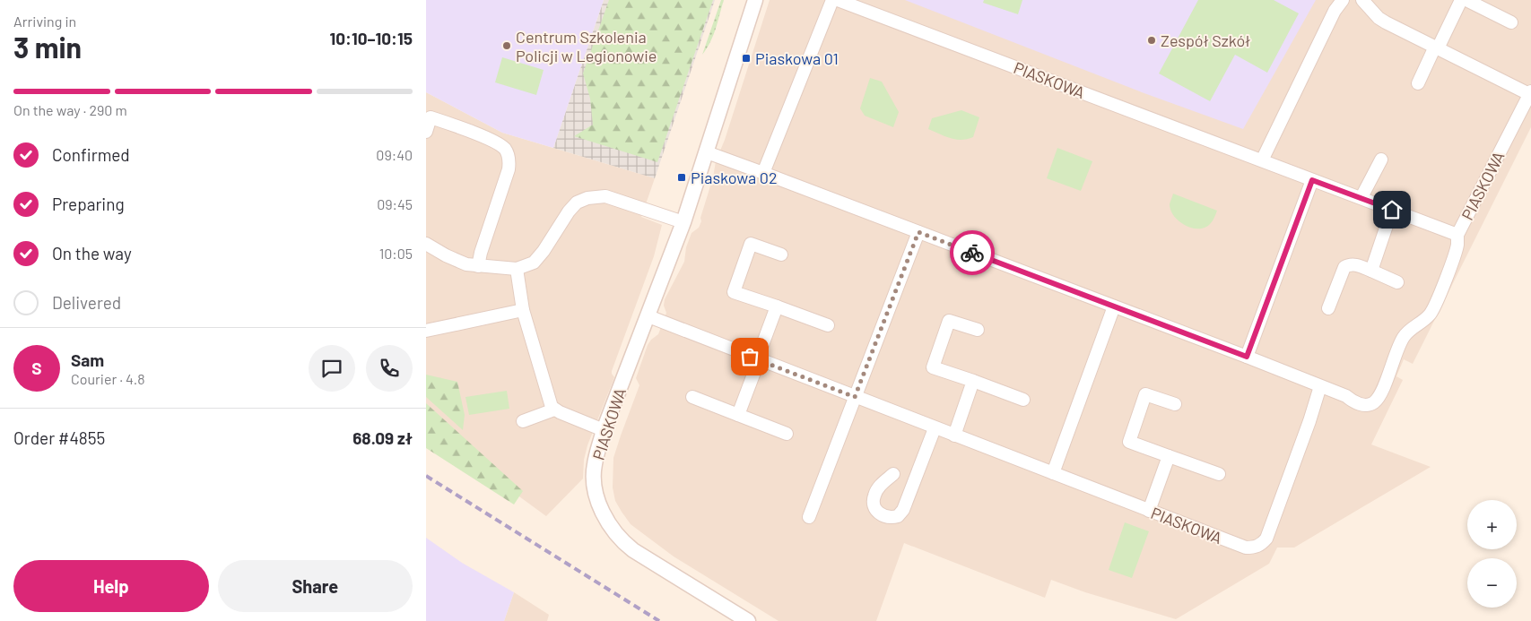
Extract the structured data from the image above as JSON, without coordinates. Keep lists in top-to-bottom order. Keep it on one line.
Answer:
{"streets":{"street":["PIASKOWA"]},"places":{"other":["Zespół Szkół","Centrum Szkolenia Policji w Legionowie"],"transit":["Piaskowa 01","Piaskowa 02"]},"page":{"heading":["3 min","Arriving in","10:10–10:15"],"panel":["Sam","Courier · 4.8","Order #4855","68.09 zł"],"bar":"On the way · 290 m","list":[["Confirmed","09:40"],["Preparing","09:45"],["On the way","10:05"],"Delivered"],"round":"S","map_buttons":["+","−"],"buttons":["Help","Share"]}}
